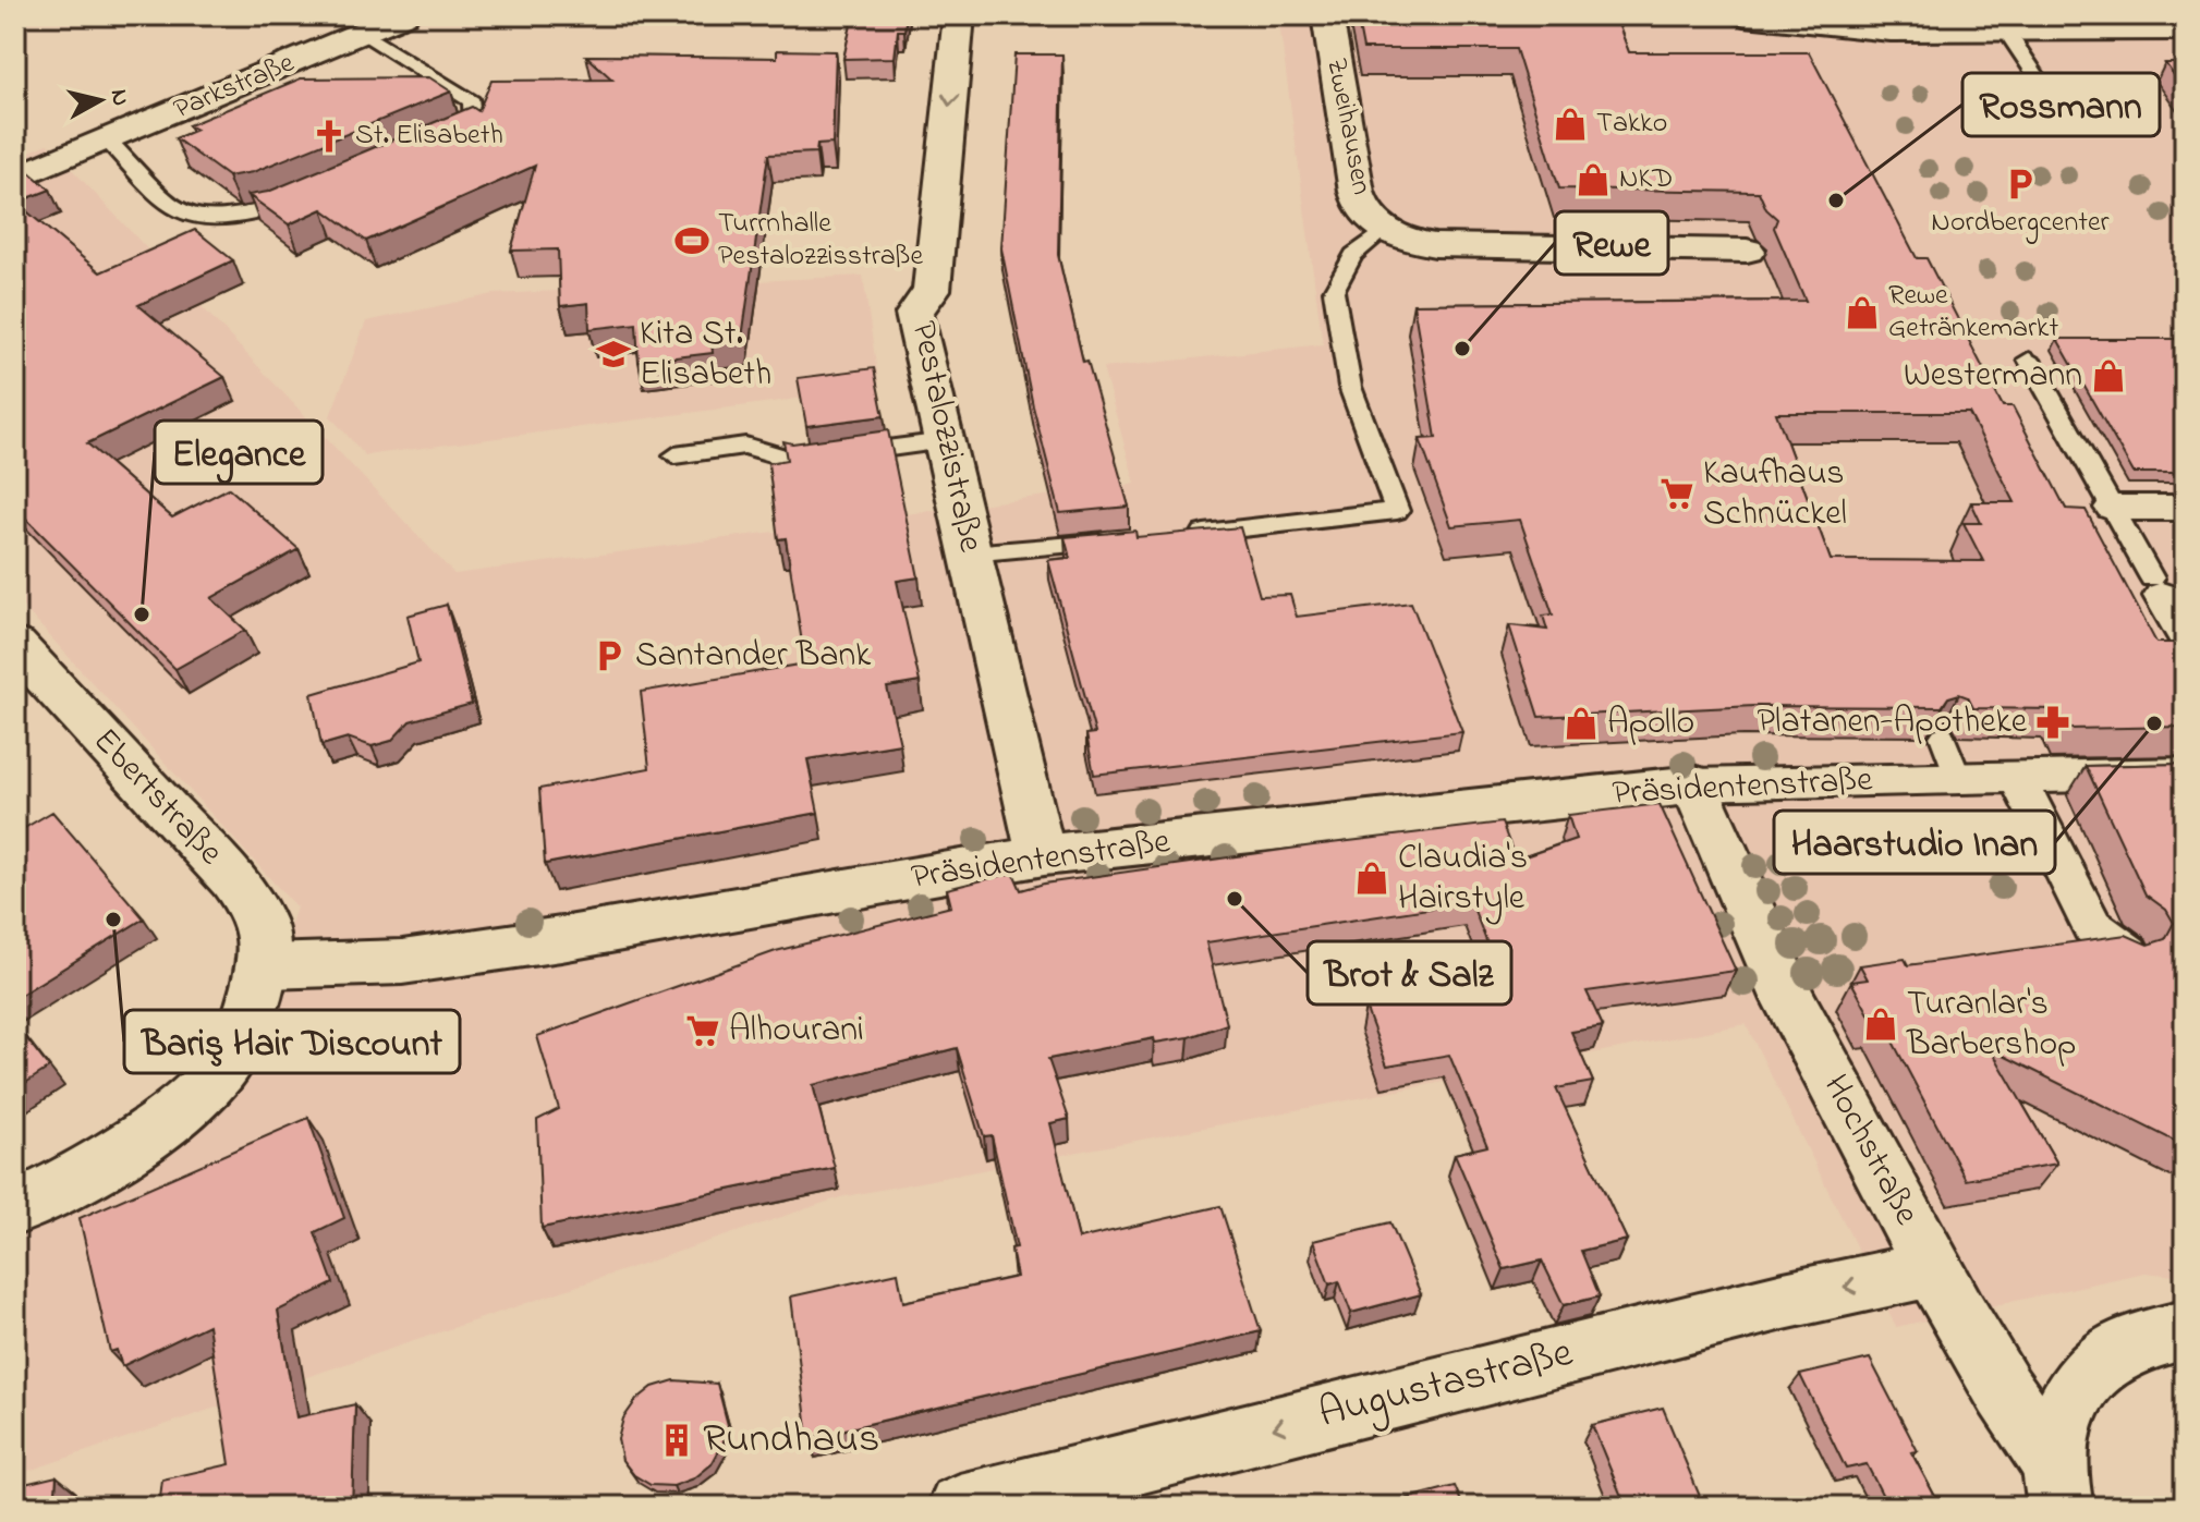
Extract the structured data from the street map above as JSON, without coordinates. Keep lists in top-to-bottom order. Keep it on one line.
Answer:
{"streets":{"street":["Parkstraße","Zweihausen","Pestalozzistraße","Präsidentenstraße","Ebertstraße","Hochstraße","Augustastraße"]},"crossings":[["Pestalozzistraße","Präsidentenstraße"],["Präsidentenstraße","Ebertstraße"],["Präsidentenstraße","Hochstraße"],["Hochstraße","Augustastraße"]],"one_way":["Pestalozzistraße","Augustastraße"],"places":{"shop":["Takko","NKD","Rewe Getränkemarkt","Westermann","Apollo","Claudia's Hairstyle","Turanlar's Barbershop"],"church":["St. Elisabeth"],"parking":["Nordbergcenter","Santander Bank"],"other":["Rossmann","Rewe","Elegance","Haarstudio Inan","Brot & Salz","Bariş Hair Discount"],"sports":["Turrnhalle Pestalozzisstraße"],"school or university":["Kita St. Elisabeth"],"supermarket":["Kaufhaus Schnückel","Alhourani"],"pharmacy":["Platanen-Apotheke"],"building":["Rundhaus"]},"north":"right"}
